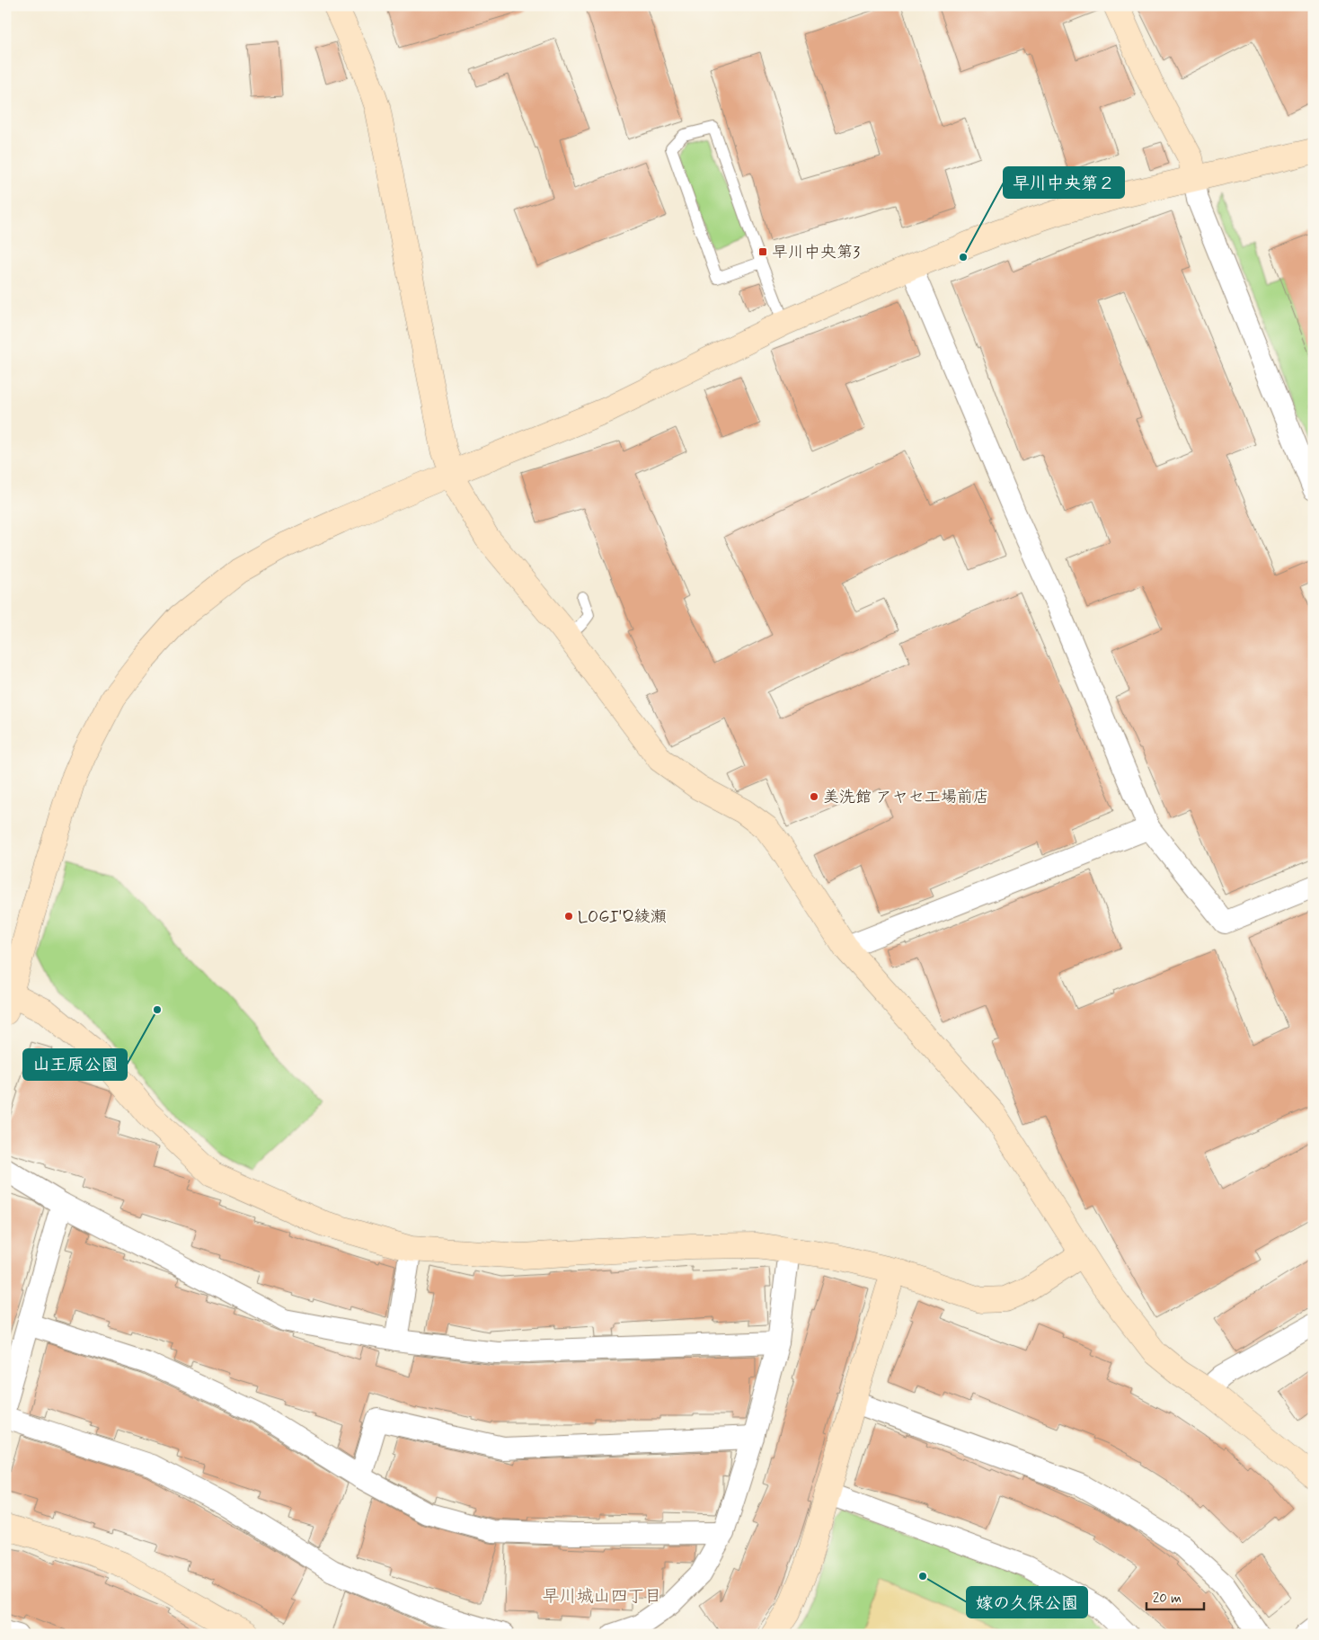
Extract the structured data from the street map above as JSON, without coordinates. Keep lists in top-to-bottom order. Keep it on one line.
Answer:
{"districts":["早川城山四丁目"],"places":{"transit":["早川中央第3"],"other":["早川中央第２","美洗館 アヤセ工場前店","LOGI'Q綾瀬","山王原公園","嫁の久保公園"]},"scale_bar":"20 m"}
